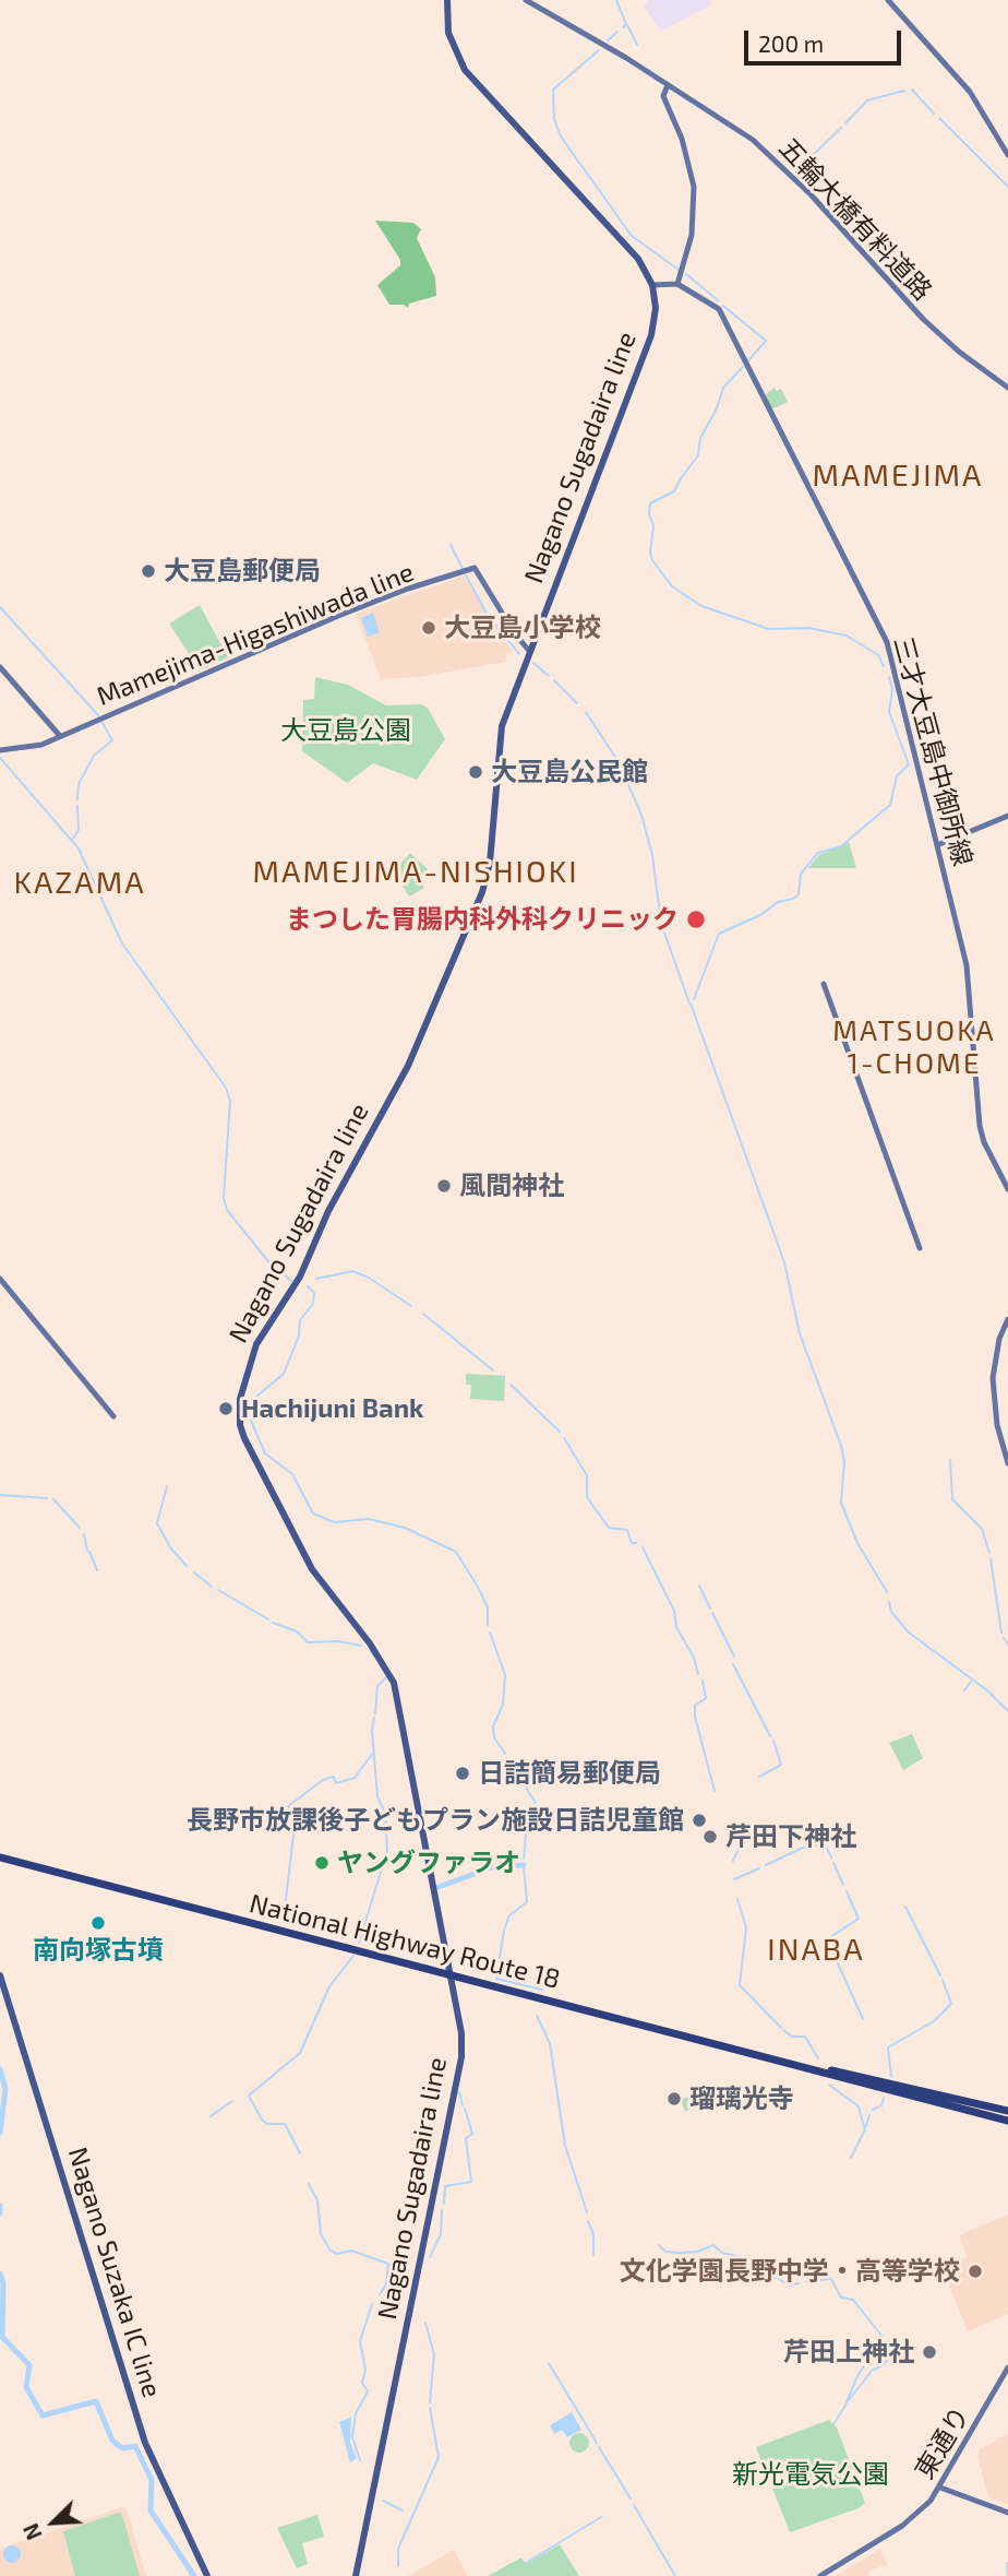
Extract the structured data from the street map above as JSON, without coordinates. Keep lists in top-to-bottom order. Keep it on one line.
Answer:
{"streets":{"highway":["National Highway Route 18"],"main road":["五輪大橋有料道路","Nagano Sugadaira line","Mamejima-Higashiwada line","三才大豆島中御所線","Nagano Suzaka IC line","東通り"]},"crossings":[["Nagano Sugadaira line","Mamejima-Higashiwada line"],["Nagano Sugadaira line","National Highway Route 18"]],"districts":["MAMEJIMA","MAMEJIMA-NISHIOKI","KAZAMA","MATSUOKA 1-CHOME","INABA"],"parks":["大豆島公園","新光電気公園"],"places":["大豆島郵便局","大豆島小学校","大豆島公民館","まつした胃腸内科外科クリニック","風間神社","Hachijuni Bank","日詰簡易郵便局","長野市放課後子どもプラン施設日詰児童館","芹田下神社","ヤングファラオ","南向塚古墳","瑠璃光寺","文化学園長野中学・高等学校","芹田上神社"],"scale_bar":"200 m","north":"bottom left"}
